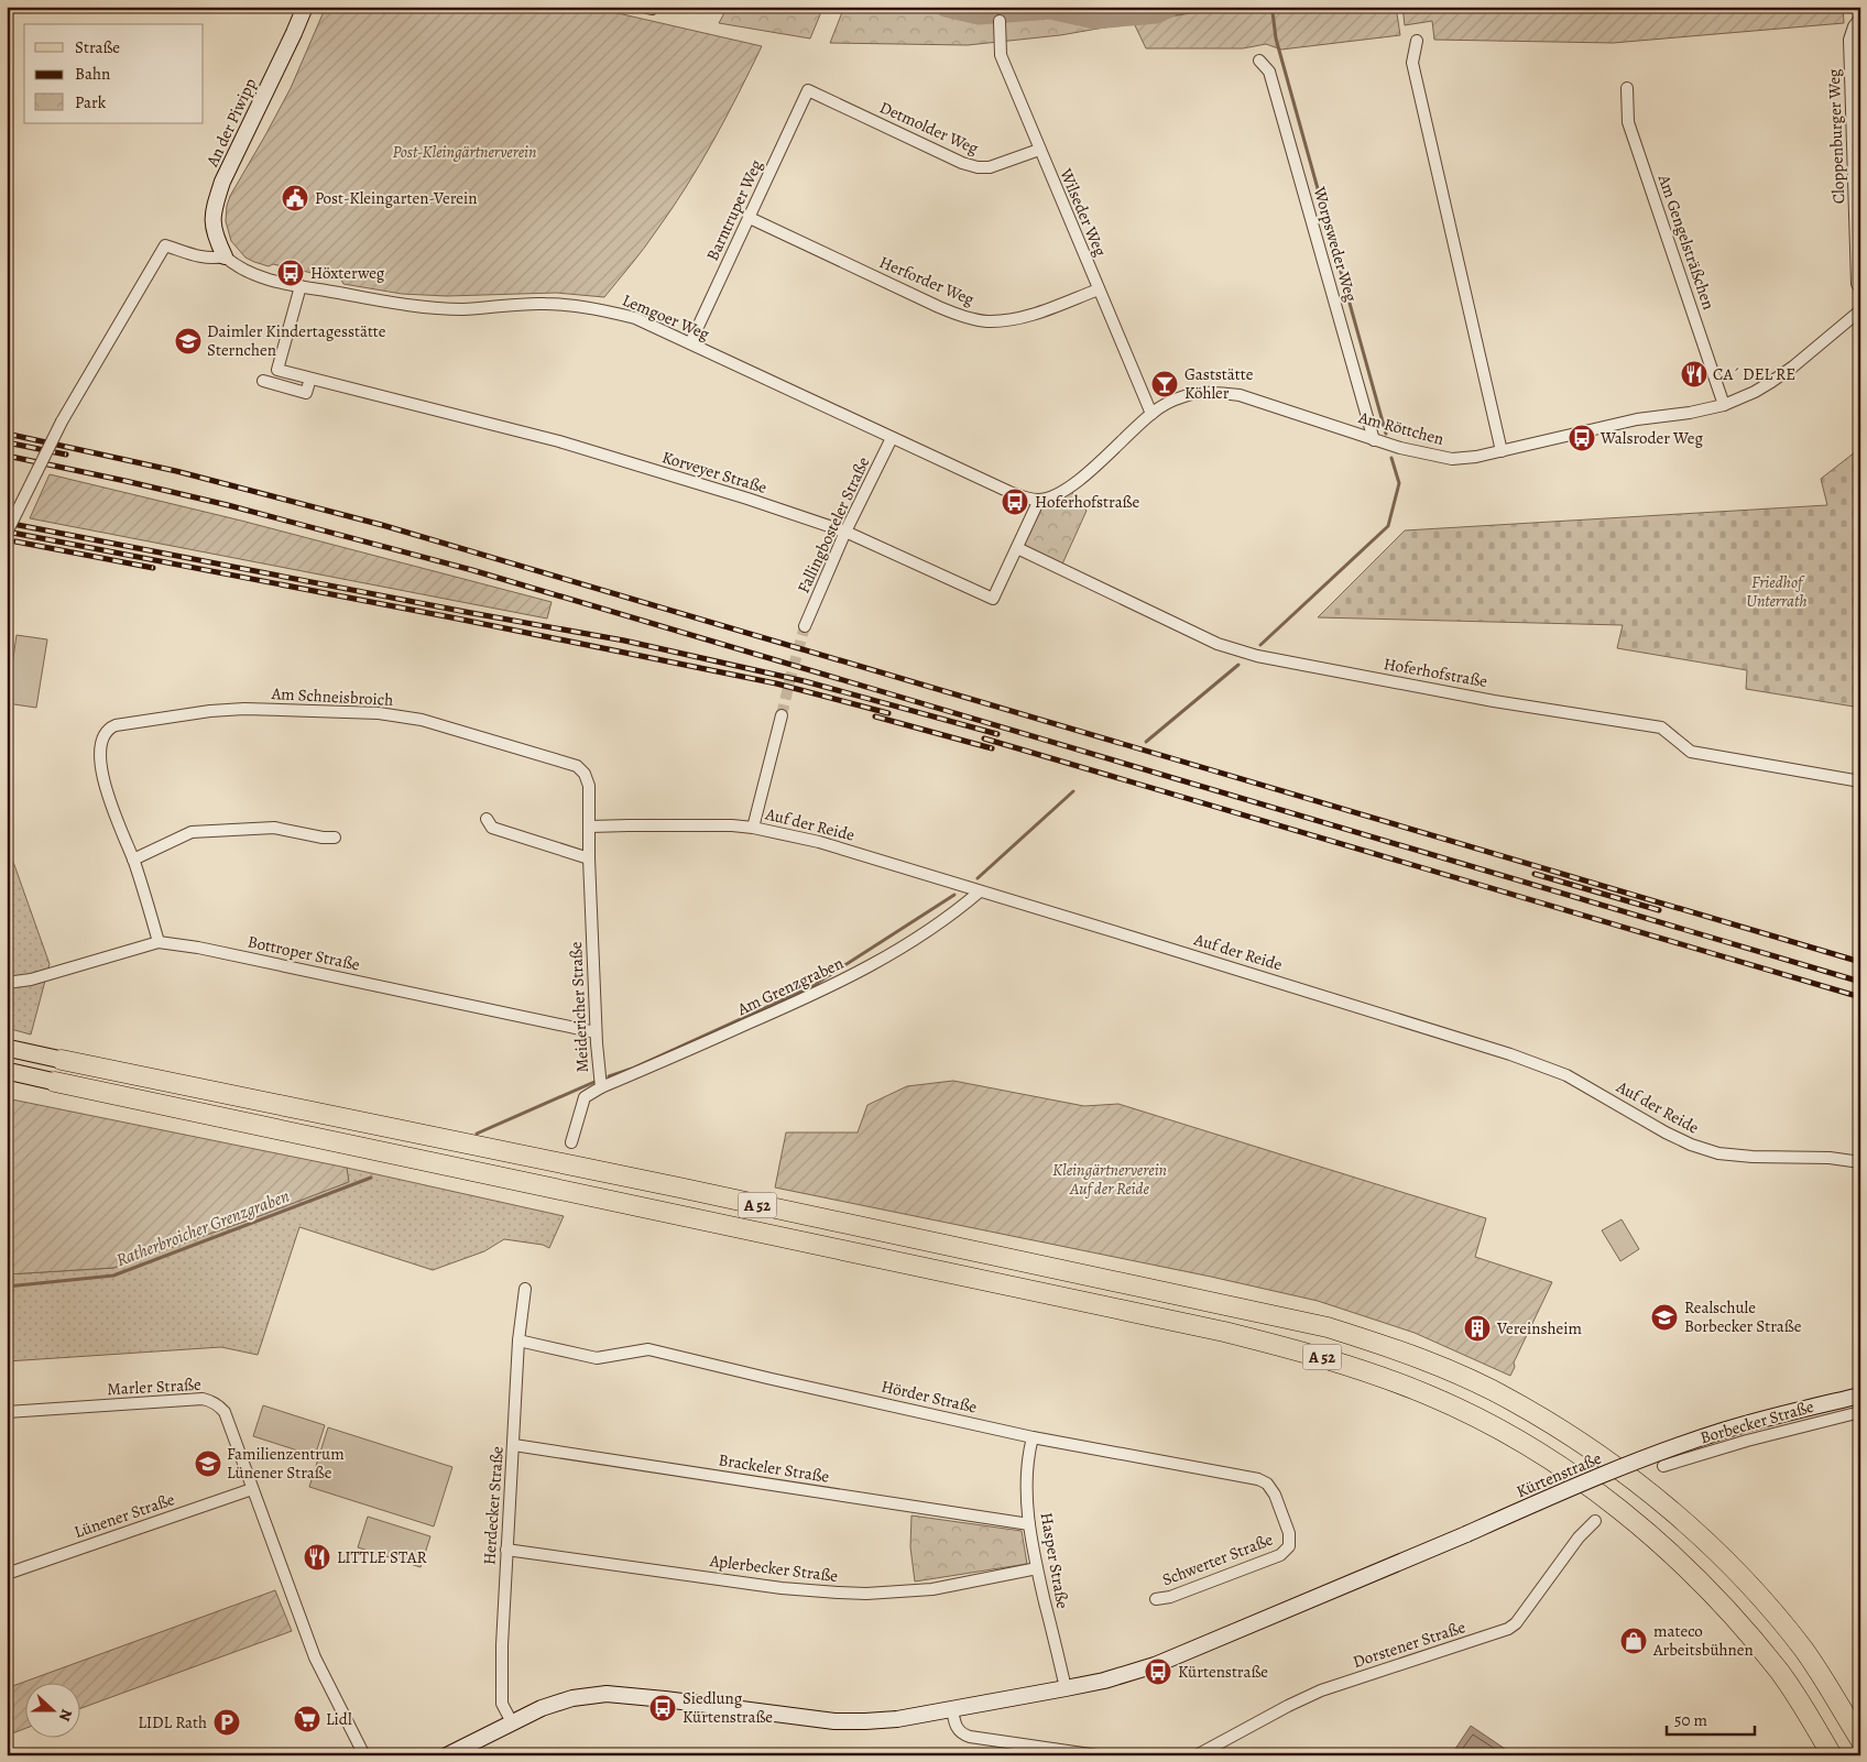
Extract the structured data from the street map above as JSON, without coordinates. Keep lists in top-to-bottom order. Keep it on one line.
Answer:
{"streets":{"highway":["A 52"],"main road":["An der Piwipp","Kürtenstraße"],"street":["Detmolder Weg","Cloppenburger Weg","Barntruper Weg","Wilseder Weg","Am Gengelsträßchen","Worpsweder Weg","Herforder Weg","Lemgoer Weg","Am Röttchen","Korveyer Straße","Fallingbosteler Straße","Hoferhofstraße","Am Schneisbroich","Auf der Reide","Bottroper Straße","Am Grenzgraben","Meidericher Straße","Marler Straße","Hörder Straße","Borbecker Straße","Brackeler Straße","Herdecker Straße","Lünener Straße","Schwerter Straße","Hasper Straße","Aplerbecker Straße","Dorstener Straße"]},"crossings":[["An der Piwipp","Lemgoer Weg"],["Detmolder Weg","Barntruper Weg"],["Detmolder Weg","Wilseder Weg"],["Barntruper Weg","Herforder Weg"],["Barntruper Weg","Lemgoer Weg"],["Wilseder Weg","Herforder Weg"],["Wilseder Weg","Am Röttchen"],["Am Gengelsträßchen","Am Röttchen"],["Worpsweder Weg","Am Röttchen"],["Lemgoer Weg","Am Röttchen"],["Lemgoer Weg","Korveyer Straße"],["Lemgoer Weg","Fallingbosteler Straße"],["Am Röttchen","Korveyer Straße"],["Korveyer Straße","Fallingbosteler Straße"],["Korveyer Straße","Hoferhofstraße"],["Am Schneisbroich","Auf der Reide"],["Am Schneisbroich","Meidericher Straße"],["Auf der Reide","Am Grenzgraben"],["Auf der Reide","Meidericher Straße"],["Bottroper Straße","Meidericher Straße"],["Am Grenzgraben","Meidericher Straße"],["Marler Straße","Lünener Straße"],["Hörder Straße","Herdecker Straße"],["Hörder Straße","Schwerter Straße"],["Hörder Straße","Hasper Straße"],["Brackeler Straße","Herdecker Straße"],["Brackeler Straße","Hasper Straße"],["Kürtenstraße","Herdecker Straße"],["Kürtenstraße","Hasper Straße"],["Herdecker Straße","Aplerbecker Straße"],["Hasper Straße","Aplerbecker Straße"]],"water":["Ratherbroicher Grenzgraben"],"parks":["Post-Kleingärtnerverein","Friedhof Unterrath","Kleingärtnerverein Auf der Reide"],"places":{"public building":["Post-Kleingarten-Verein"],"bus stop":["Höxterweg","Walsroder Weg","Hoferhofstraße","Kürtenstraße","Siedlung Kürtenstraße"],"school or university":["Daimler Kindertagesstätte Sternchen","Realschule Borbecker Straße","Familienzentrum Lünener Straße"],"restaurant":["CA´ DEL RE","LITTLE STAR"],"bar":["Gaststätte Köhler"],"building":["Vereinsheim"],"shop":["mateco Arbeitsbühnen"],"supermarket":["Lidl"],"parking":["LIDL Rath"]},"legend":["Straße","Bahn","Park"],"scale_bar":"50 m","north":"right"}
